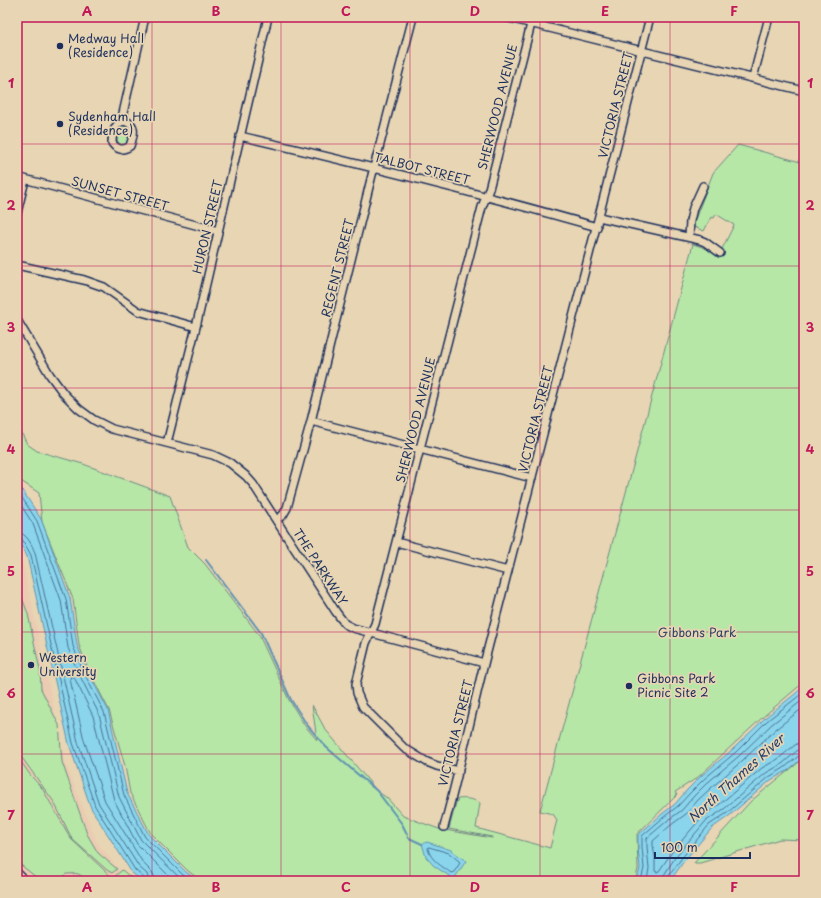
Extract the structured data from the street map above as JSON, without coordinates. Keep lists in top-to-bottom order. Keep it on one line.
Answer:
{"streets":{"street":["VICTORIA STREET","SHERWOOD AVENUE","TALBOT STREET","SUNSET STREET","HURON STREET","REGENT STREET","THE PARKWAY"]},"crossings":[["VICTORIA STREET","SHERWOOD AVENUE"],["VICTORIA STREET","TALBOT STREET"],["VICTORIA STREET","THE PARKWAY"],["SHERWOOD AVENUE","TALBOT STREET"],["SHERWOOD AVENUE","THE PARKWAY"],["TALBOT STREET","HURON STREET"],["TALBOT STREET","REGENT STREET"],["SUNSET STREET","HURON STREET"],["HURON STREET","THE PARKWAY"],["REGENT STREET","THE PARKWAY"]],"water":["North Thames River"],"parks":["Gibbons Park"],"places":["Medway Hall (Residence)","Sydenham Hall (Residence)","Western University","Gibbons Park Picnic Site 2"],"scale_bar":"100 m","grid":{"columns":["A","B","C","D","E","F"],"rows":["1","2","3","4","5","6","7"]}}
